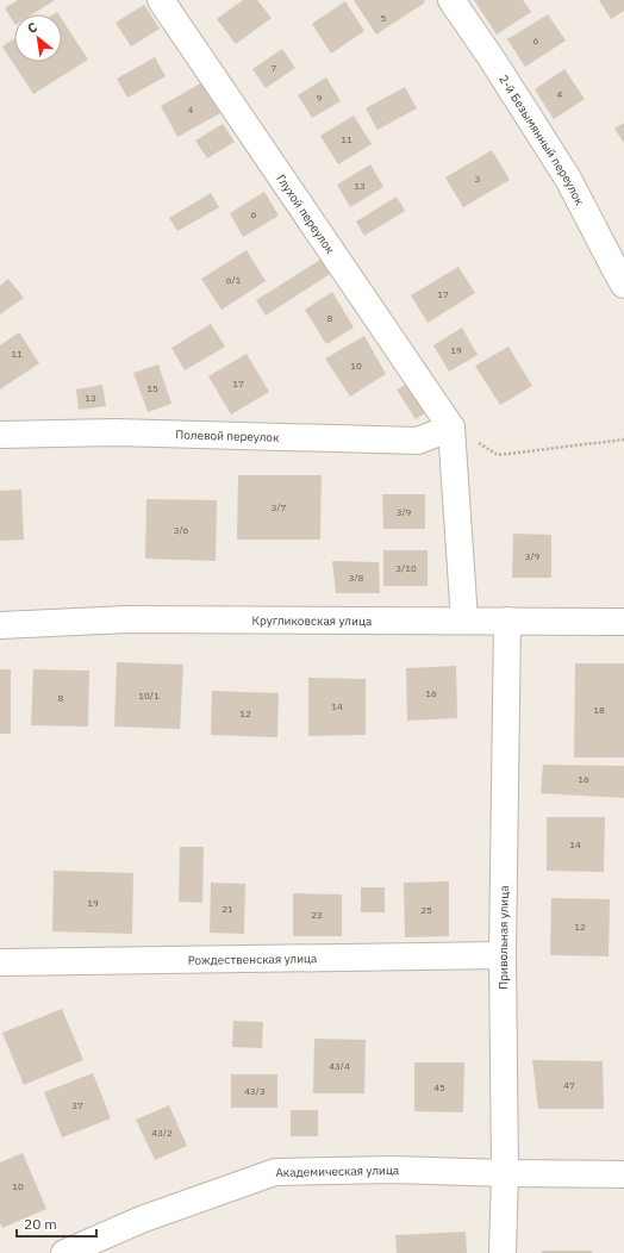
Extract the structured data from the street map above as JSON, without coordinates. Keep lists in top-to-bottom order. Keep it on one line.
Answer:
{"streets":{"street":["2-й Безымянный переулок","Глухой переулок","Полевой переулок","Кругликовская улица","Привольная улица","Рождественская улица","Академическая улица"]},"crossings":[["Глухой переулок","Полевой переулок"],["Кругликовская улица","Привольная улица"],["Привольная улица","Рождественская улица"],["Привольная улица","Академическая улица"]],"house_numbers":["5","6","7","4","9","4","11","3","13","6","6/1","17","8","19","11","10","17","15","13","3/7","3/9","3/6","3/9","3/10","3/8","16","10/1","8","14","18","12","16","14","19","21","25","23","12","43/4","47","45","43/3","37","43/2","10"],"scale_bar":"20 m","north":"top left"}
